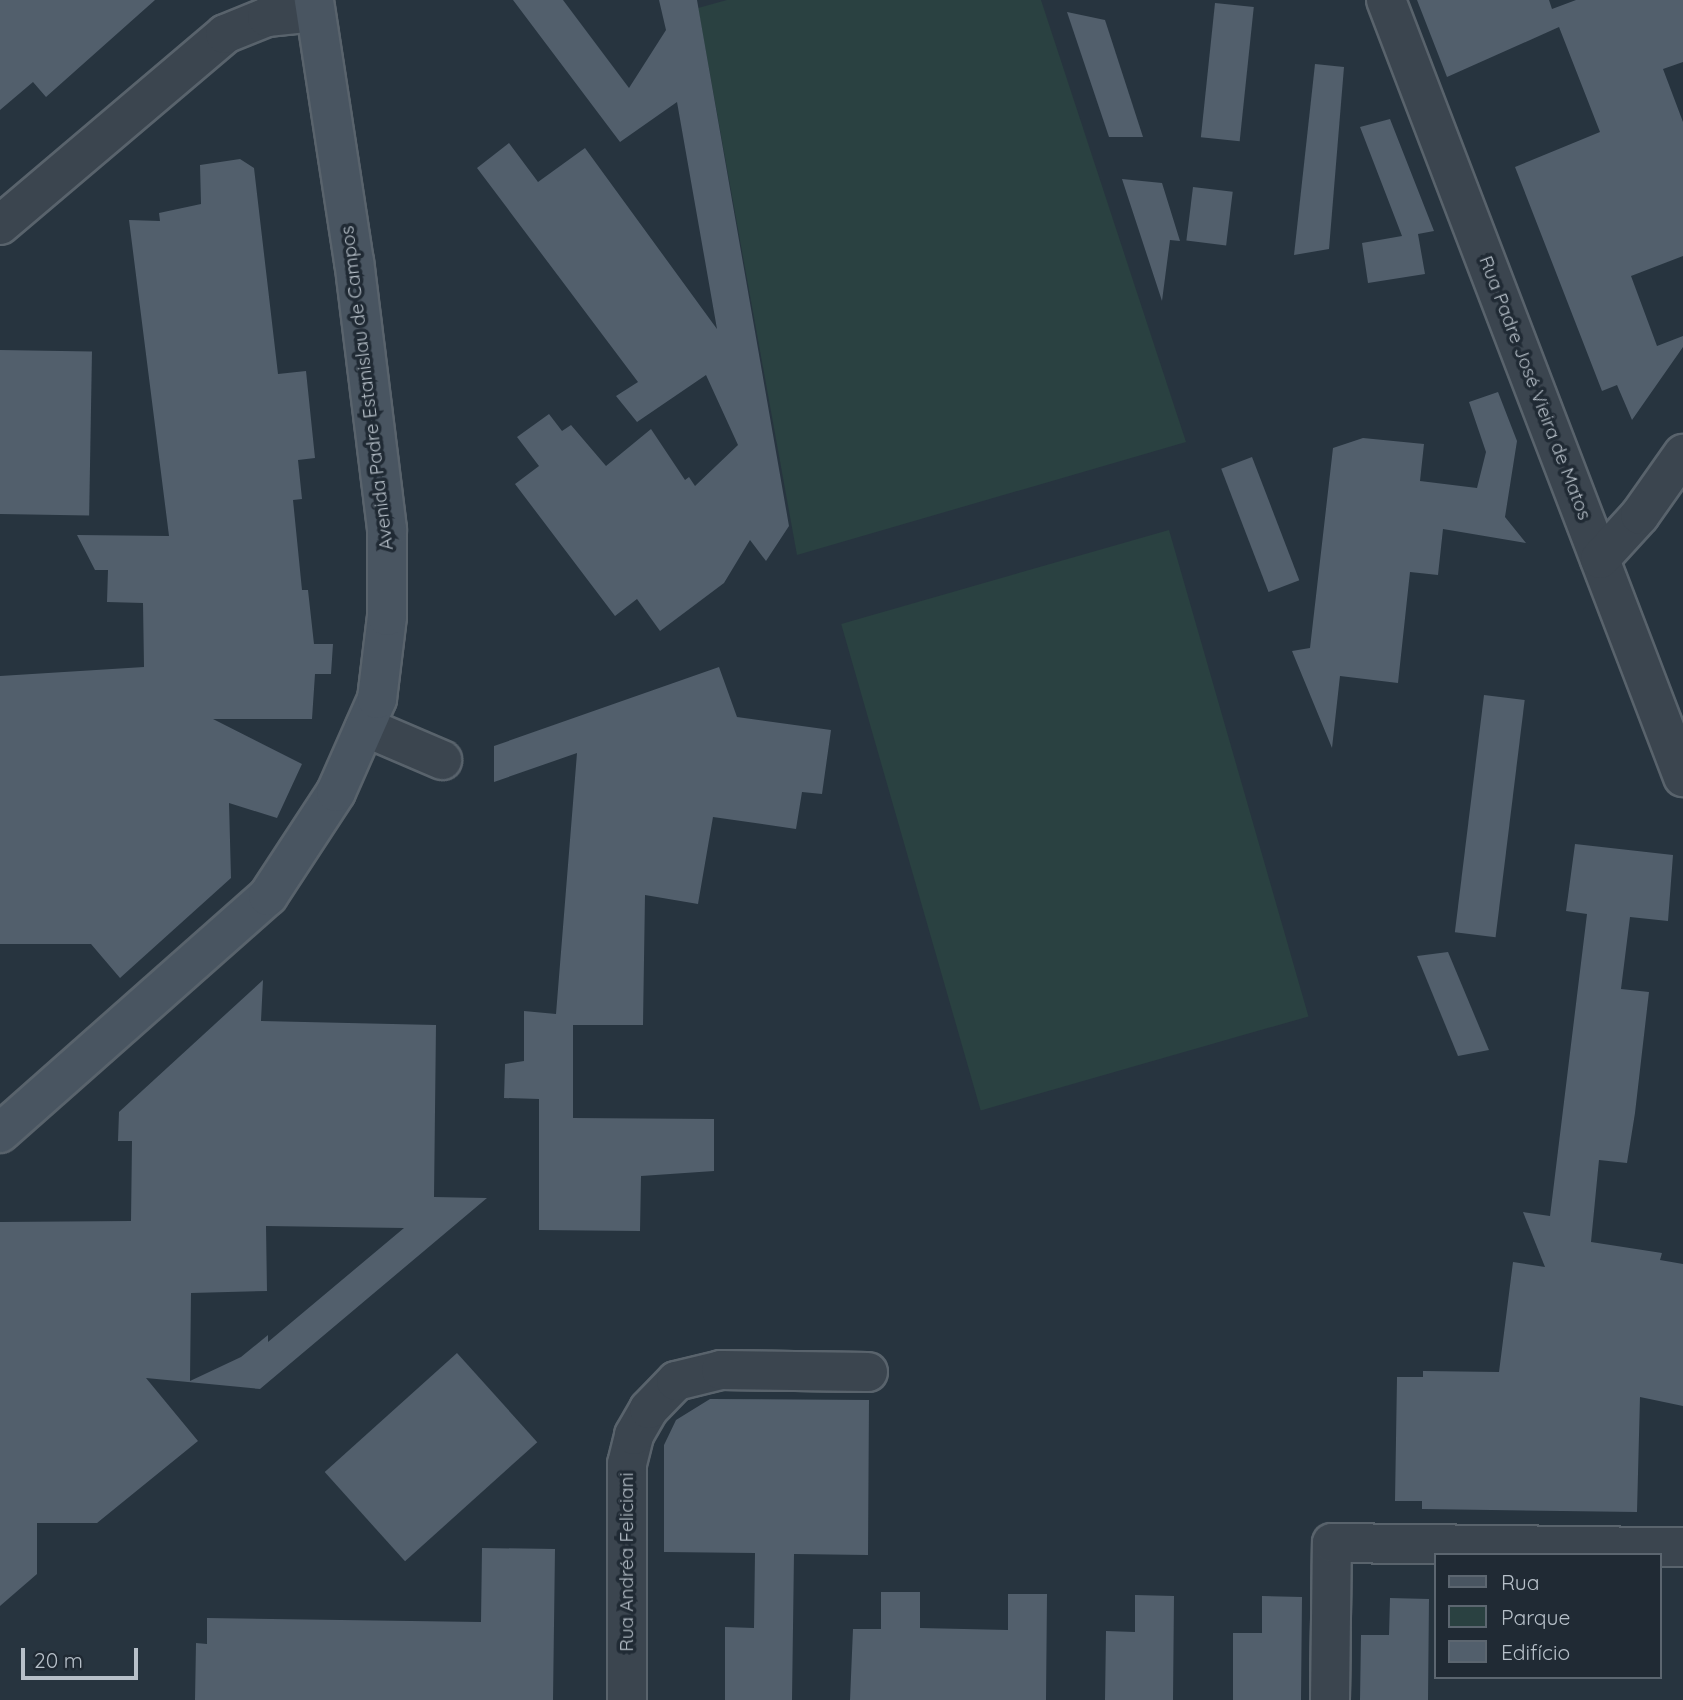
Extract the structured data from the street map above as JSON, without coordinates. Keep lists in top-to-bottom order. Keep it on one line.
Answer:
{"streets":{"street":["Avenida Padre Estanislau de Campos","Rua Padre José Vieira de Matos","Rua Andréa Feliciani"]},"legend":["Rua","Parque","Edifício"],"scale_bar":"20 m"}
